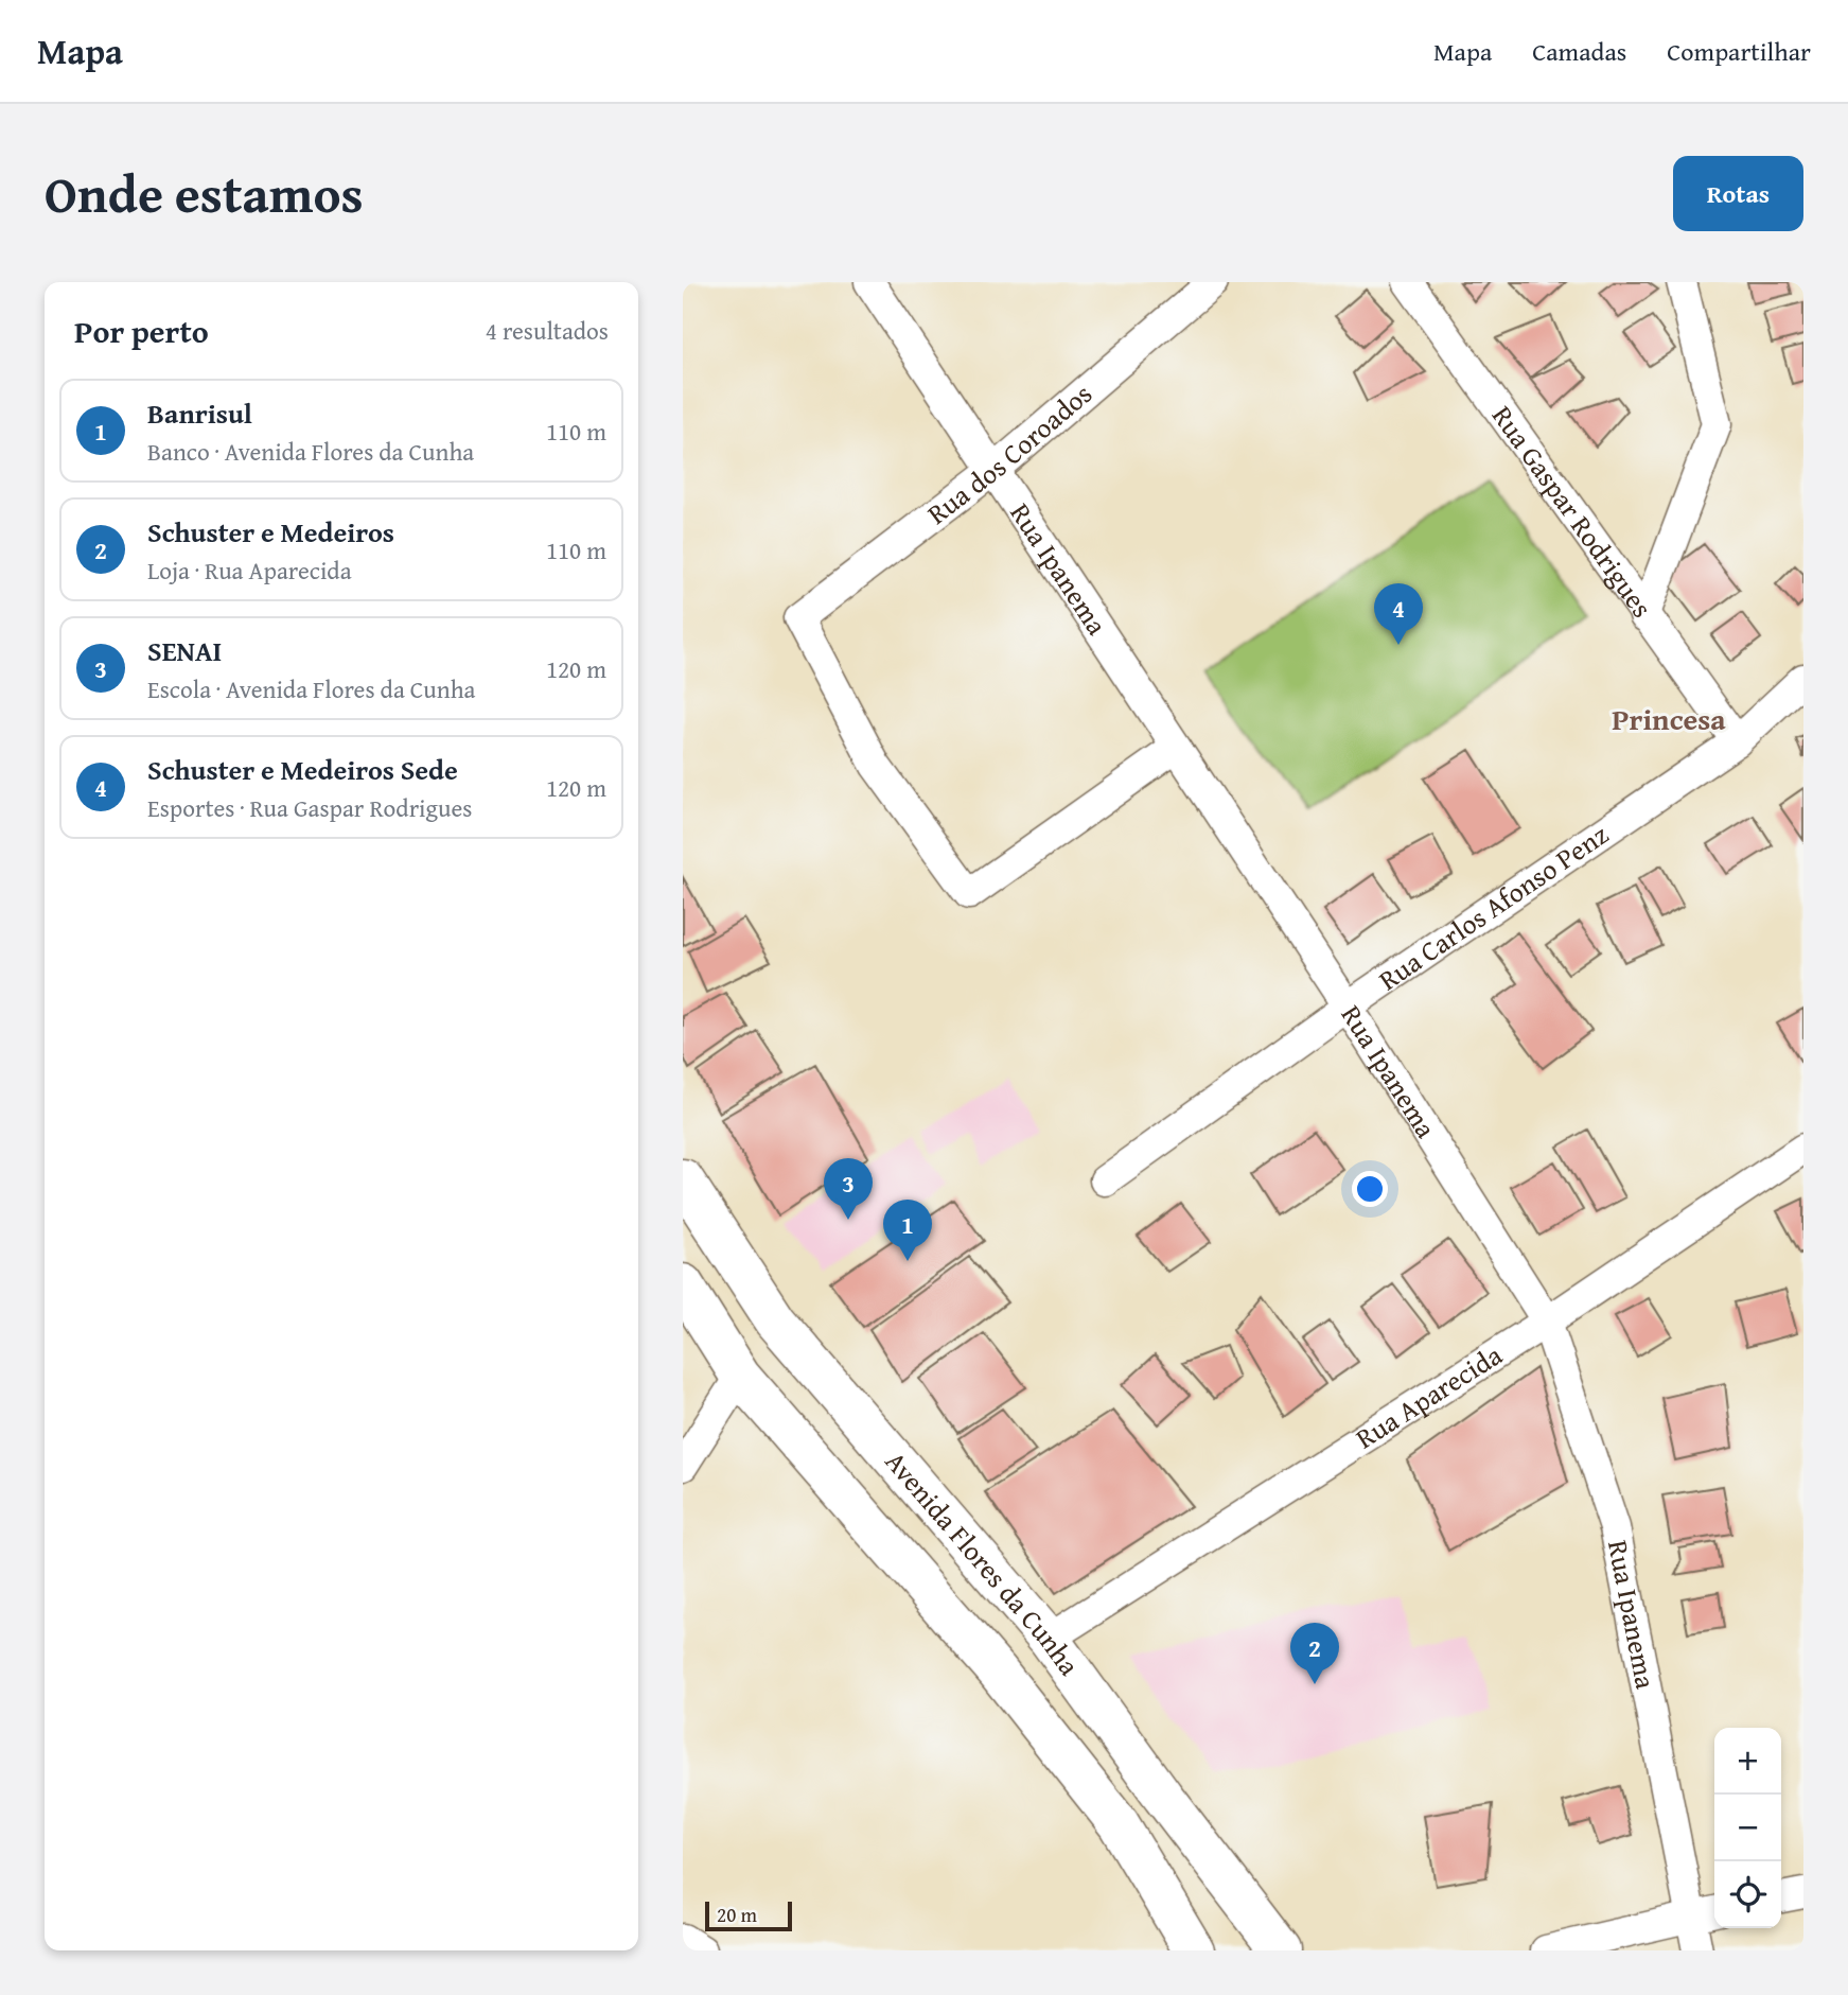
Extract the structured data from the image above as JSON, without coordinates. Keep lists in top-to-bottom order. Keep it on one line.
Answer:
{"streets":{"main road":["Avenida Flores da Cunha"],"street":["Rua dos Coroados","Rua Gaspar Rodrigues","Rua Ipanema","Rua Carlos Afonso Penz","Rua Aparecida"]},"crossings":[["Rua dos Coroados","Rua Ipanema"],["Rua Gaspar Rodrigues","Rua Carlos Afonso Penz"],["Rua Ipanema","Rua Carlos Afonso Penz"],["Rua Ipanema","Rua Aparecida"],["Rua Aparecida","Avenida Flores da Cunha"]],"districts":["Princesa"],"scale_bar":"20 m","page":{"header":"Mapa","nav":["Mapa","Camadas","Compartilhar"],"title":"Onde estamos","buttons":"Rotas","heading":["Por perto","4 resultados"],"list":[{"mark":"1","name":"Banrisul","note":"Banco · Avenida Flores da Cunha","value":"110 m"},{"mark":"2","name":"Schuster e Medeiros","note":"Loja · Rua Aparecida","value":"110 m"},{"mark":"3","name":"SENAI","note":"Escola · Avenida Flores da Cunha","value":"120 m"},{"mark":"4","name":"Schuster e Medeiros Sede","note":"Esportes · Rua Gaspar Rodrigues","value":"120 m"}],"pins":["4","3","1","2"],"map_buttons":["+","−"],"scale":"20 m"}}
